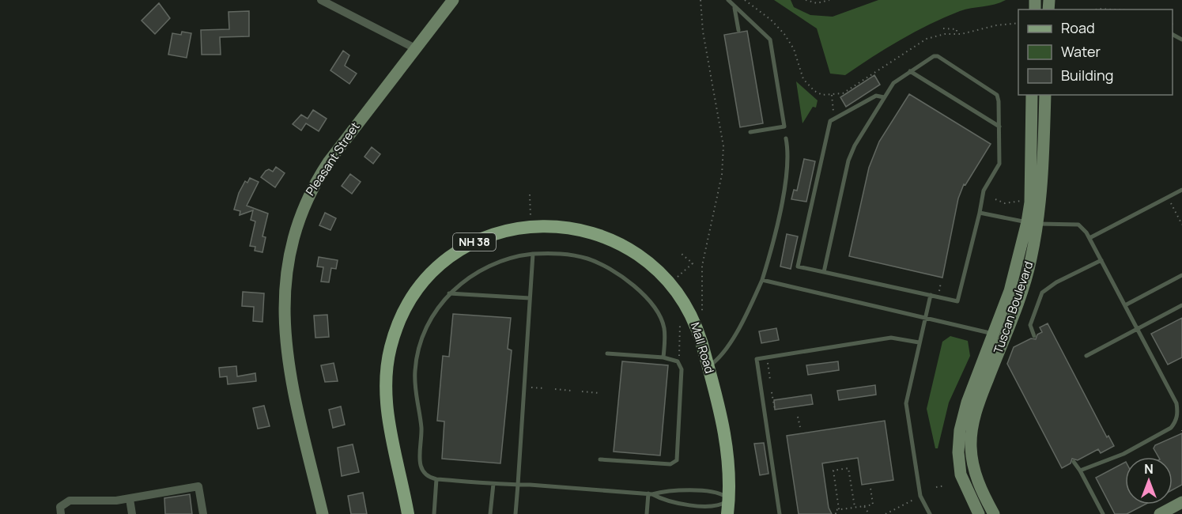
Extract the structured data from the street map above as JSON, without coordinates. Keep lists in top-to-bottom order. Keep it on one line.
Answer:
{"streets":{"main road":["Pleasant Street","NH 38","Tuscan Boulevard","Mall Road"]},"legend":["Road","Water","Building"],"north":"top"}
